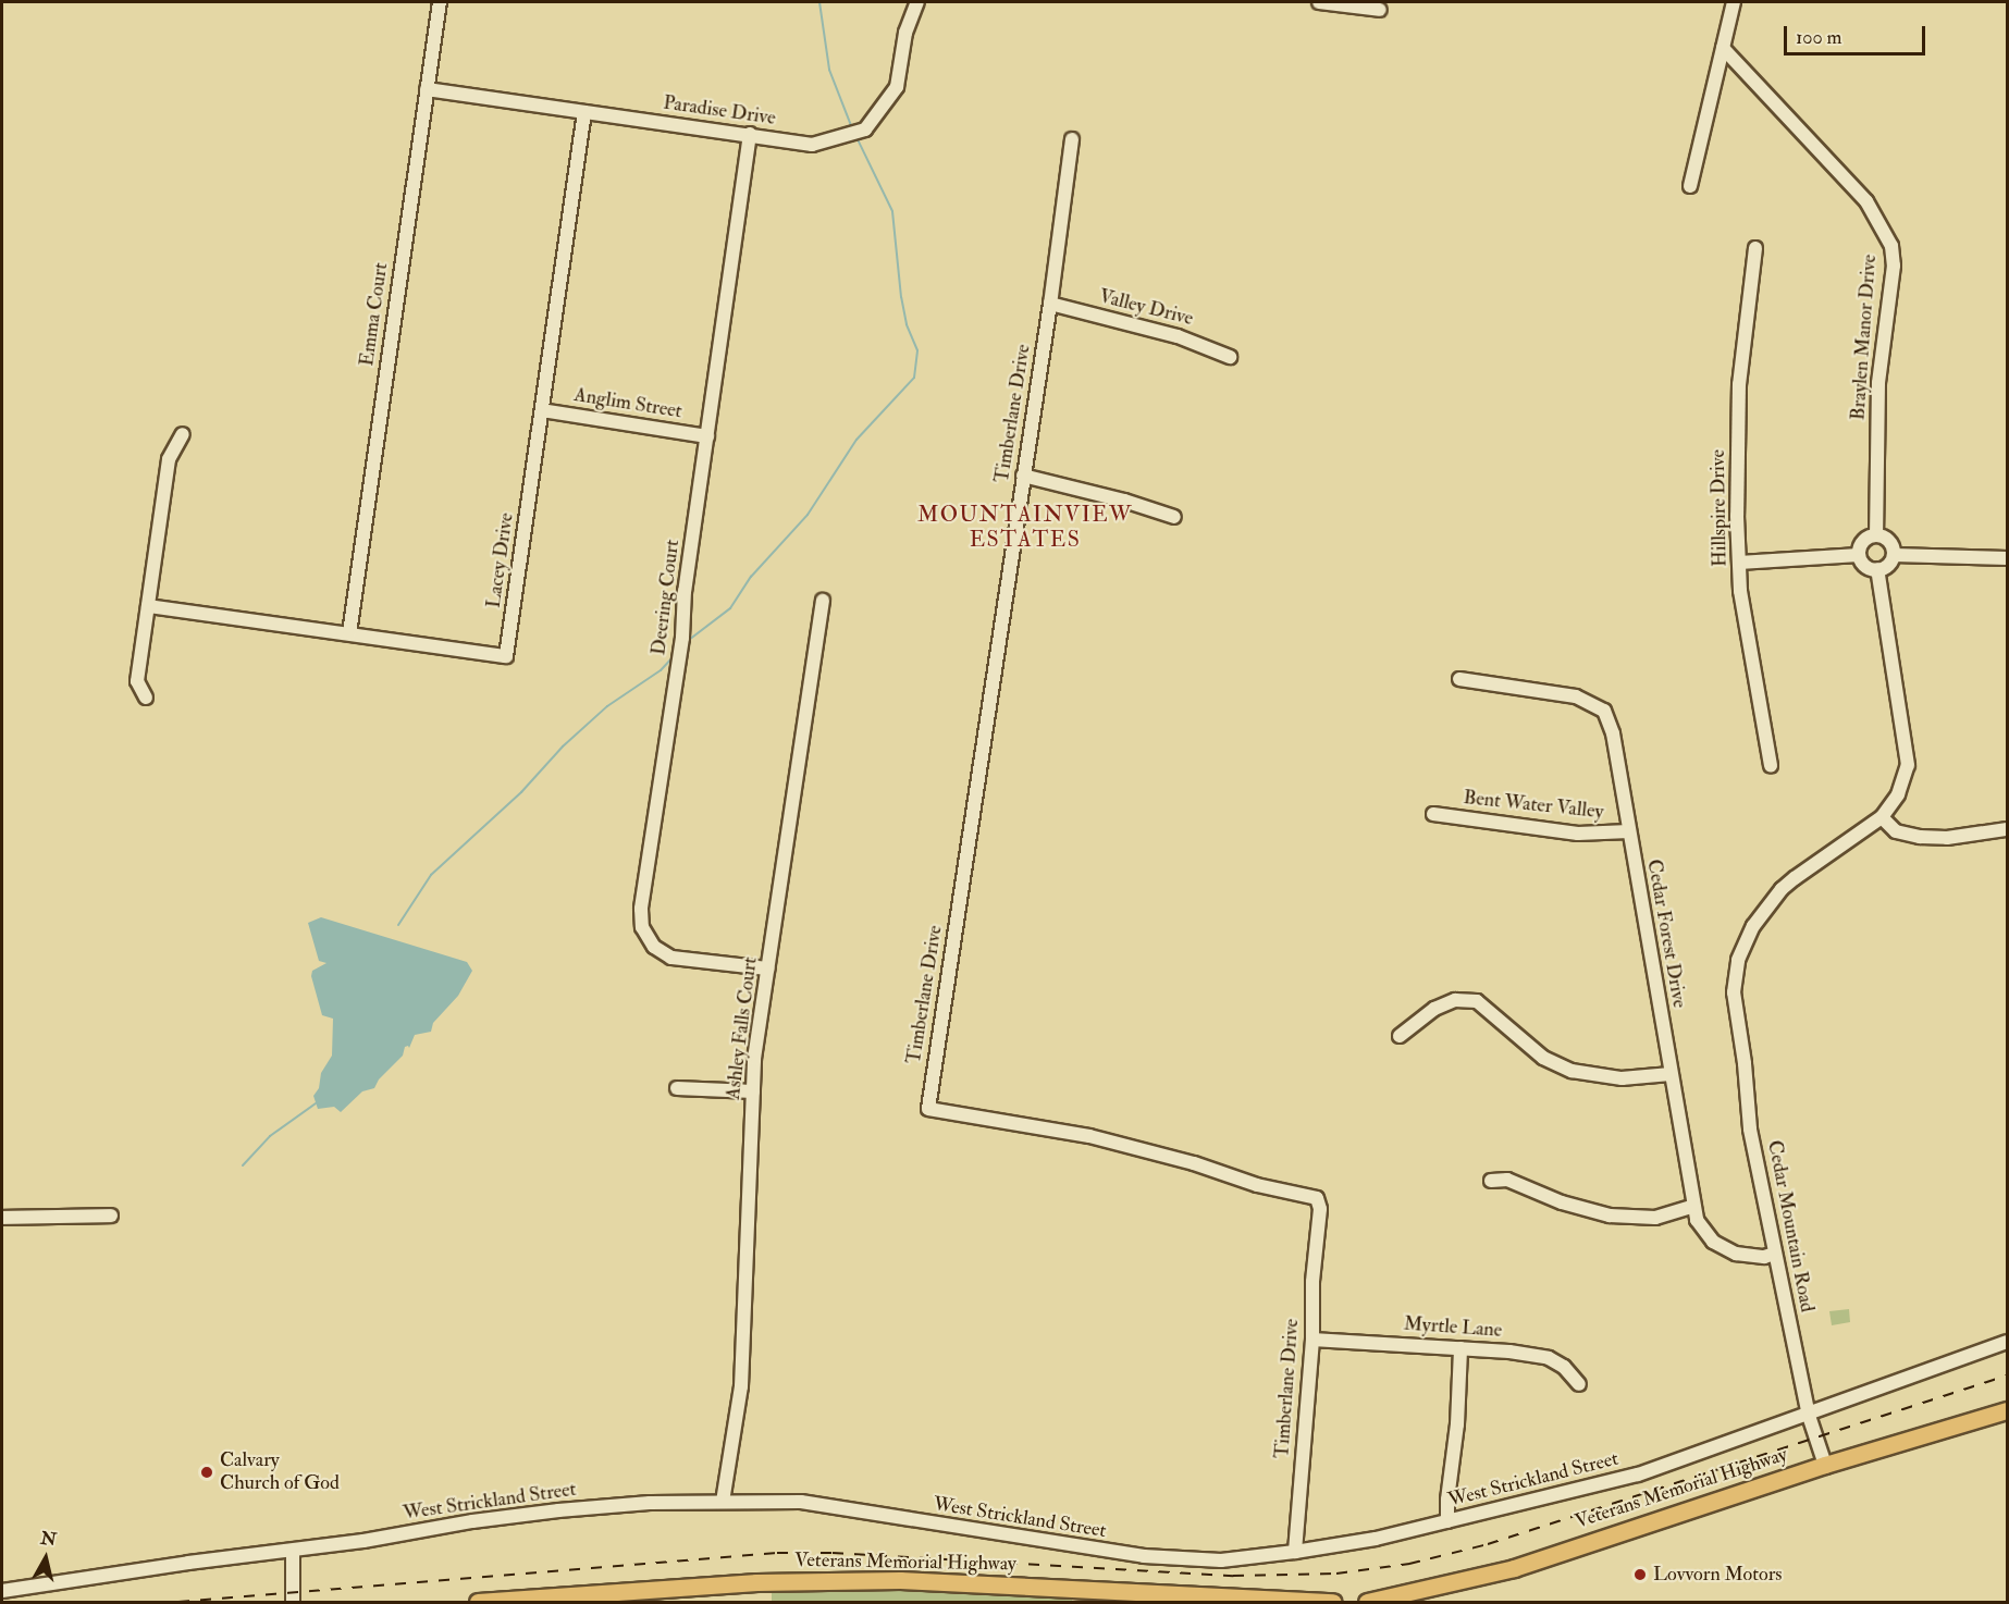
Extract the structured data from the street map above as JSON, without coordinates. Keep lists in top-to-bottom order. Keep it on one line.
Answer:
{"streets":{"main road":["Veterans Memorial Highway"],"street":["Paradise Drive","Valley Drive","Emma Court","Braylen Manor Drive","Anglim Street","Timberlane Drive","Hillspire Drive","Lacey Drive","Deering Court","Bent Water Valley","Cedar Forest Drive","Ashley Falls Court","Cedar Mountain Road","Myrtle Lane","West Strickland Street"]},"crossings":[["Paradise Drive","Emma Court"],["Paradise Drive","Lacey Drive"],["Paradise Drive","Deering Court"],["Valley Drive","Timberlane Drive"],["Emma Court","Lacey Drive"],["Anglim Street","Lacey Drive"],["Anglim Street","Deering Court"],["Timberlane Drive","Myrtle Lane"],["Timberlane Drive","West Strickland Street"],["Deering Court","Ashley Falls Court"],["Bent Water Valley","Cedar Forest Drive"],["Cedar Forest Drive","Cedar Mountain Road"],["Ashley Falls Court","West Strickland Street"],["Cedar Mountain Road","West Strickland Street"],["Cedar Mountain Road","Veterans Memorial Highway"]],"districts":["MOUNTAINVIEW ESTATES"],"places":["Calvary Church of God","Lovvorn Motors"],"scale_bar":"100 m","north":"top"}
